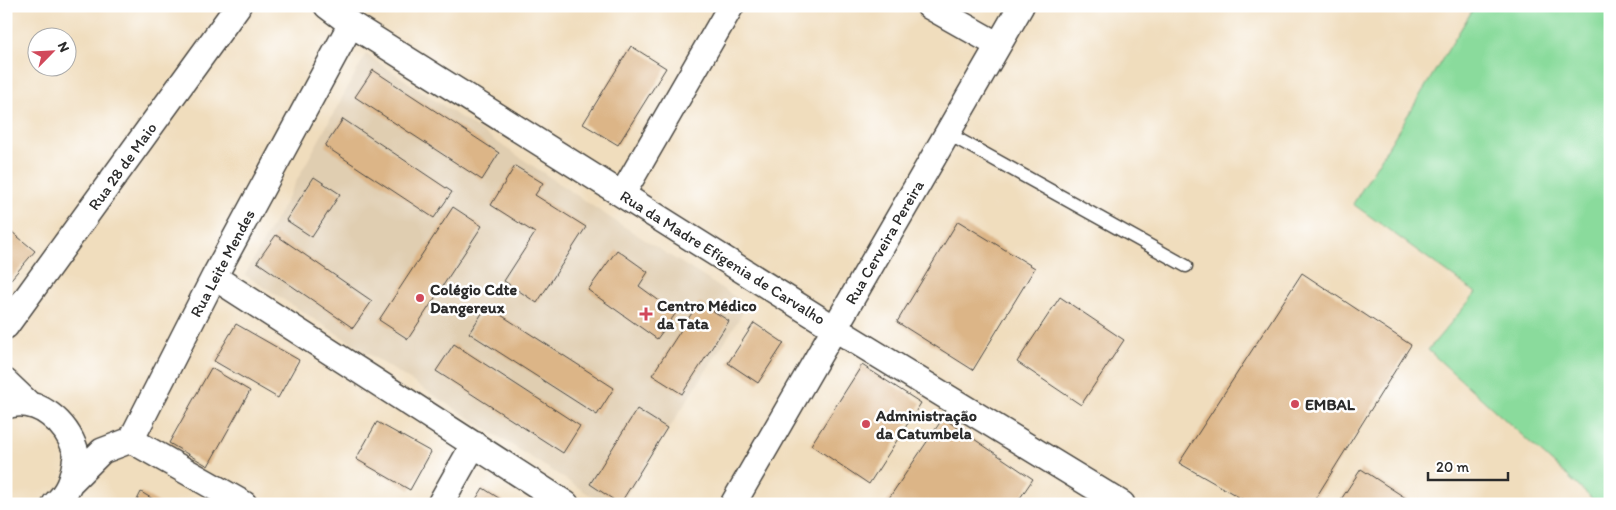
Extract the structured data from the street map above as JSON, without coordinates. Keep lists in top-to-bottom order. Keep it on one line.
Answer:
{"streets":{"street":["Rua 28 de Maio","Rua Cerveira Pereira","Rua da Madre Efígenia de Carvalho","Rua Leite Mendes"]},"crossings":[["Rua Cerveira Pereira","Rua da Madre Efígenia de Carvalho"],["Rua da Madre Efígenia de Carvalho","Rua Leite Mendes"]],"places":{"other":["Colégio Cdte Dangereux","EMBAL","Administração da Catumbela"],"health":["Centro Médico da Tata"]},"scale_bar":"20 m","north":"top right"}
